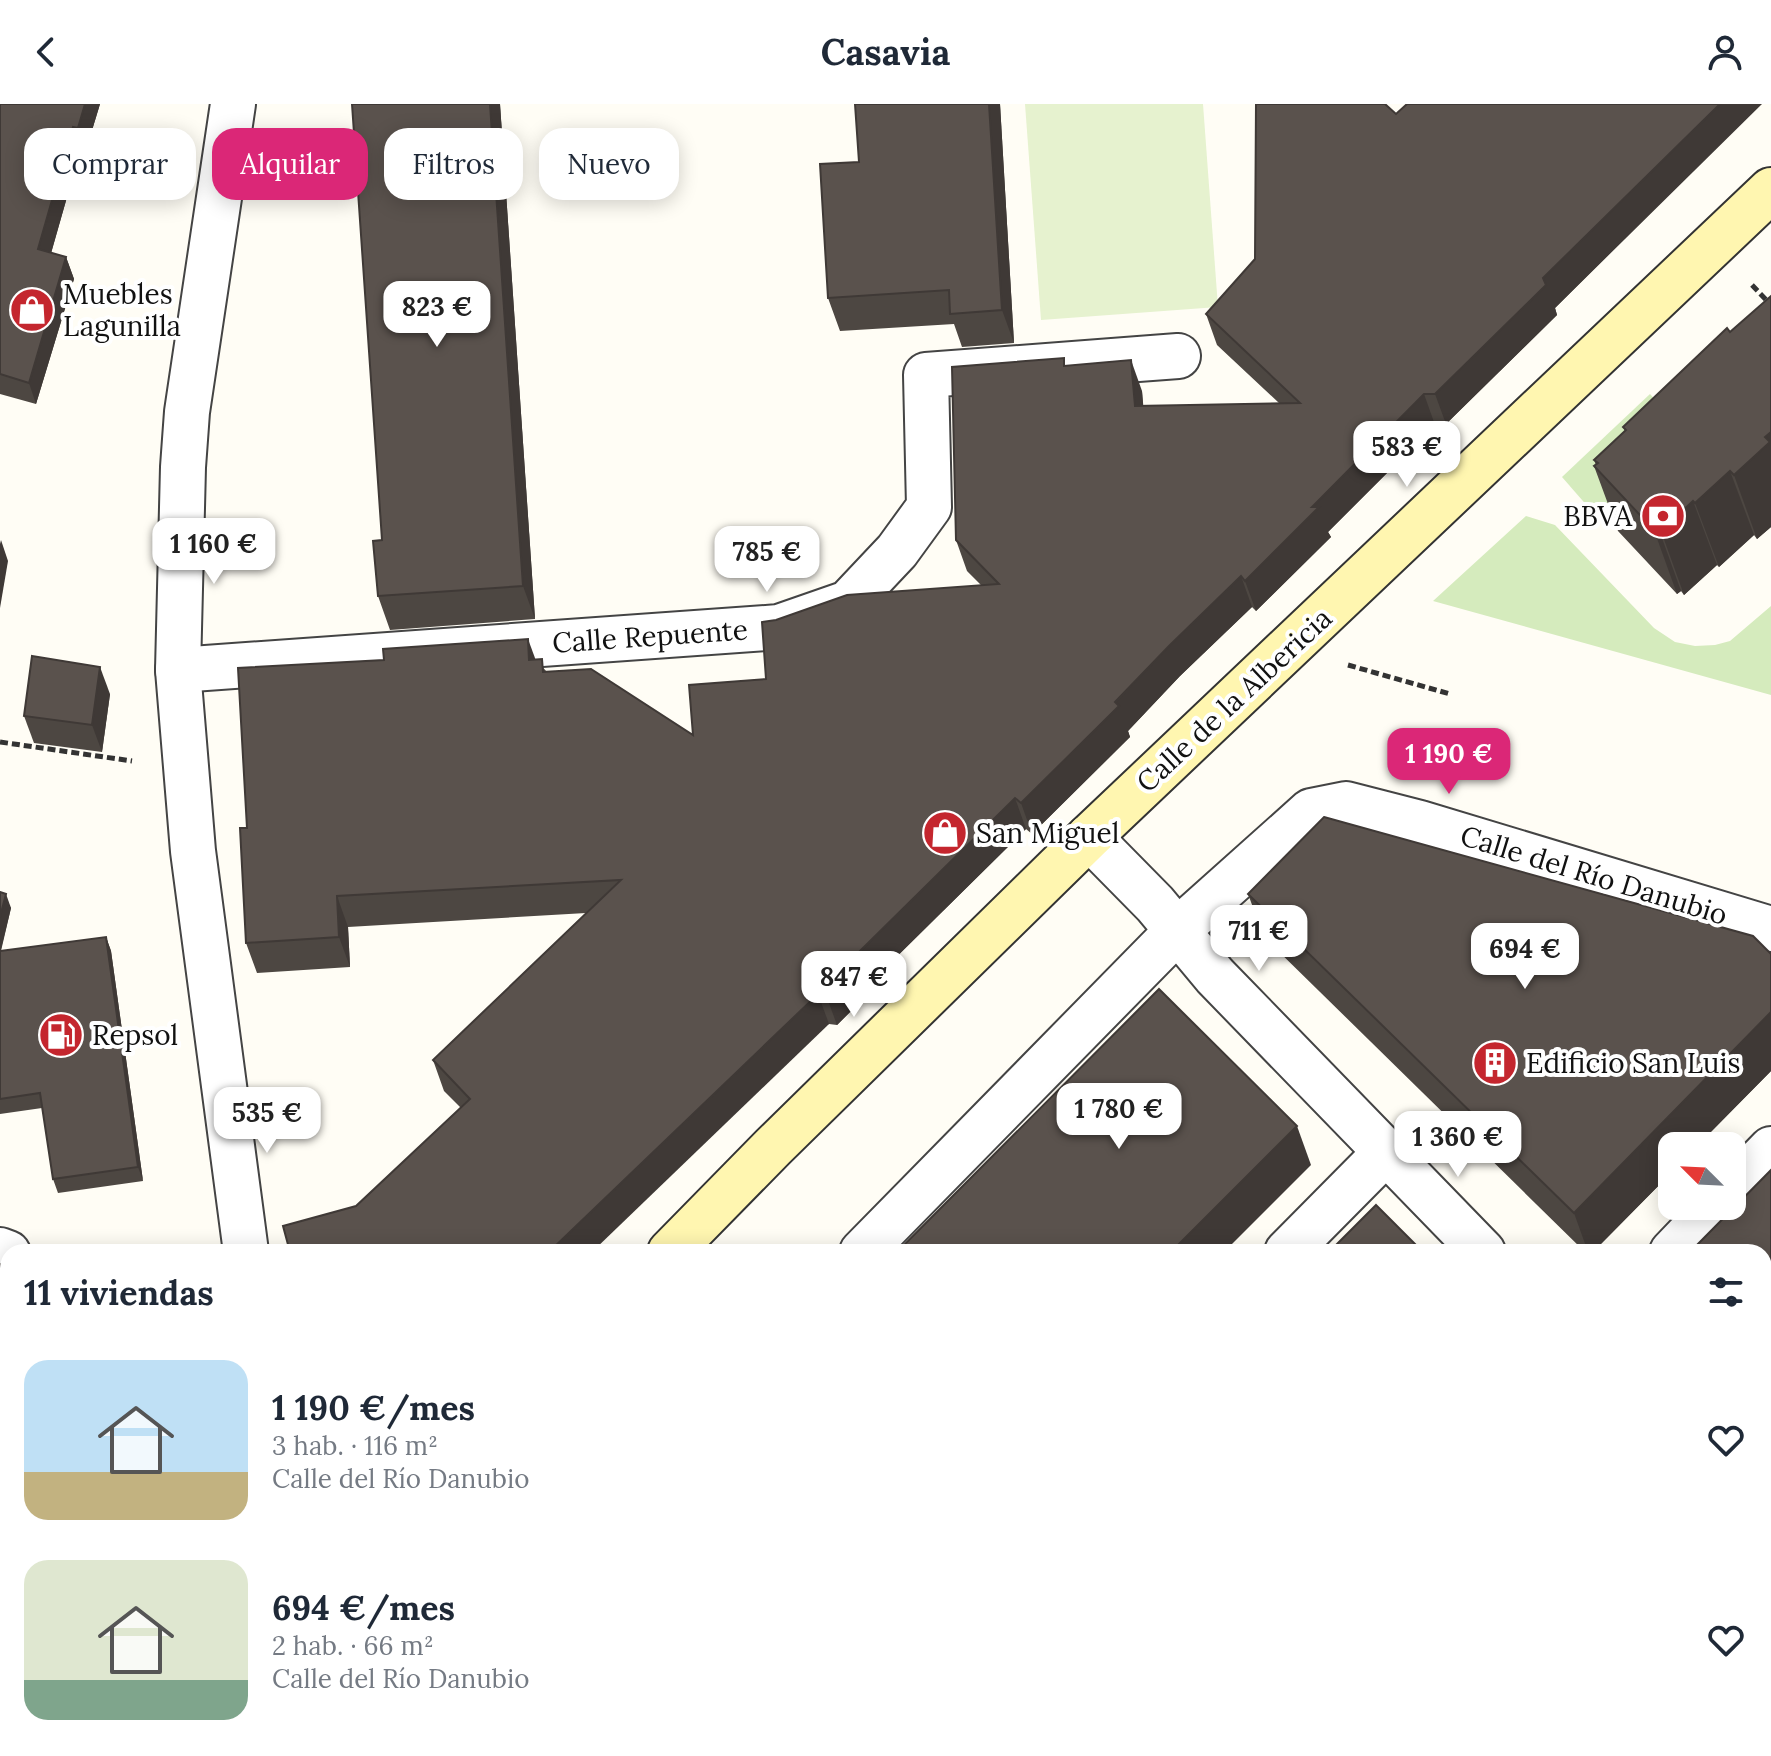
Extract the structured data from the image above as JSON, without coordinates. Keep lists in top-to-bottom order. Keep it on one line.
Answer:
{"streets":{"main road":["Calle de la Albericia"],"street":["Calle Repuente","Calle del Río Danubio"]},"places":{"shop":["Muebles Lagunilla","San Miguel"],"bank":["BBVA"],"fuel station":["Repsol"],"building":["Edificio San Luis"]},"north":"top left","page":{"header":"Casavia","chip":["Comprar","Alquilar","Filtros","Nuevo"],"price":["823 €","583 €","1 160 €","785 €","1 190 €","711 €","694 €","847 €","1 780 €","535 €","1 360 €"],"heading":"11 viviendas","list":[{"name":"1 190 €/mes","note":"3 hab. · 116 m² · Calle del Río Danubio"},{"name":"694 €/mes","note":"2 hab. · 66 m² · Calle del Río Danubio"}]}}
